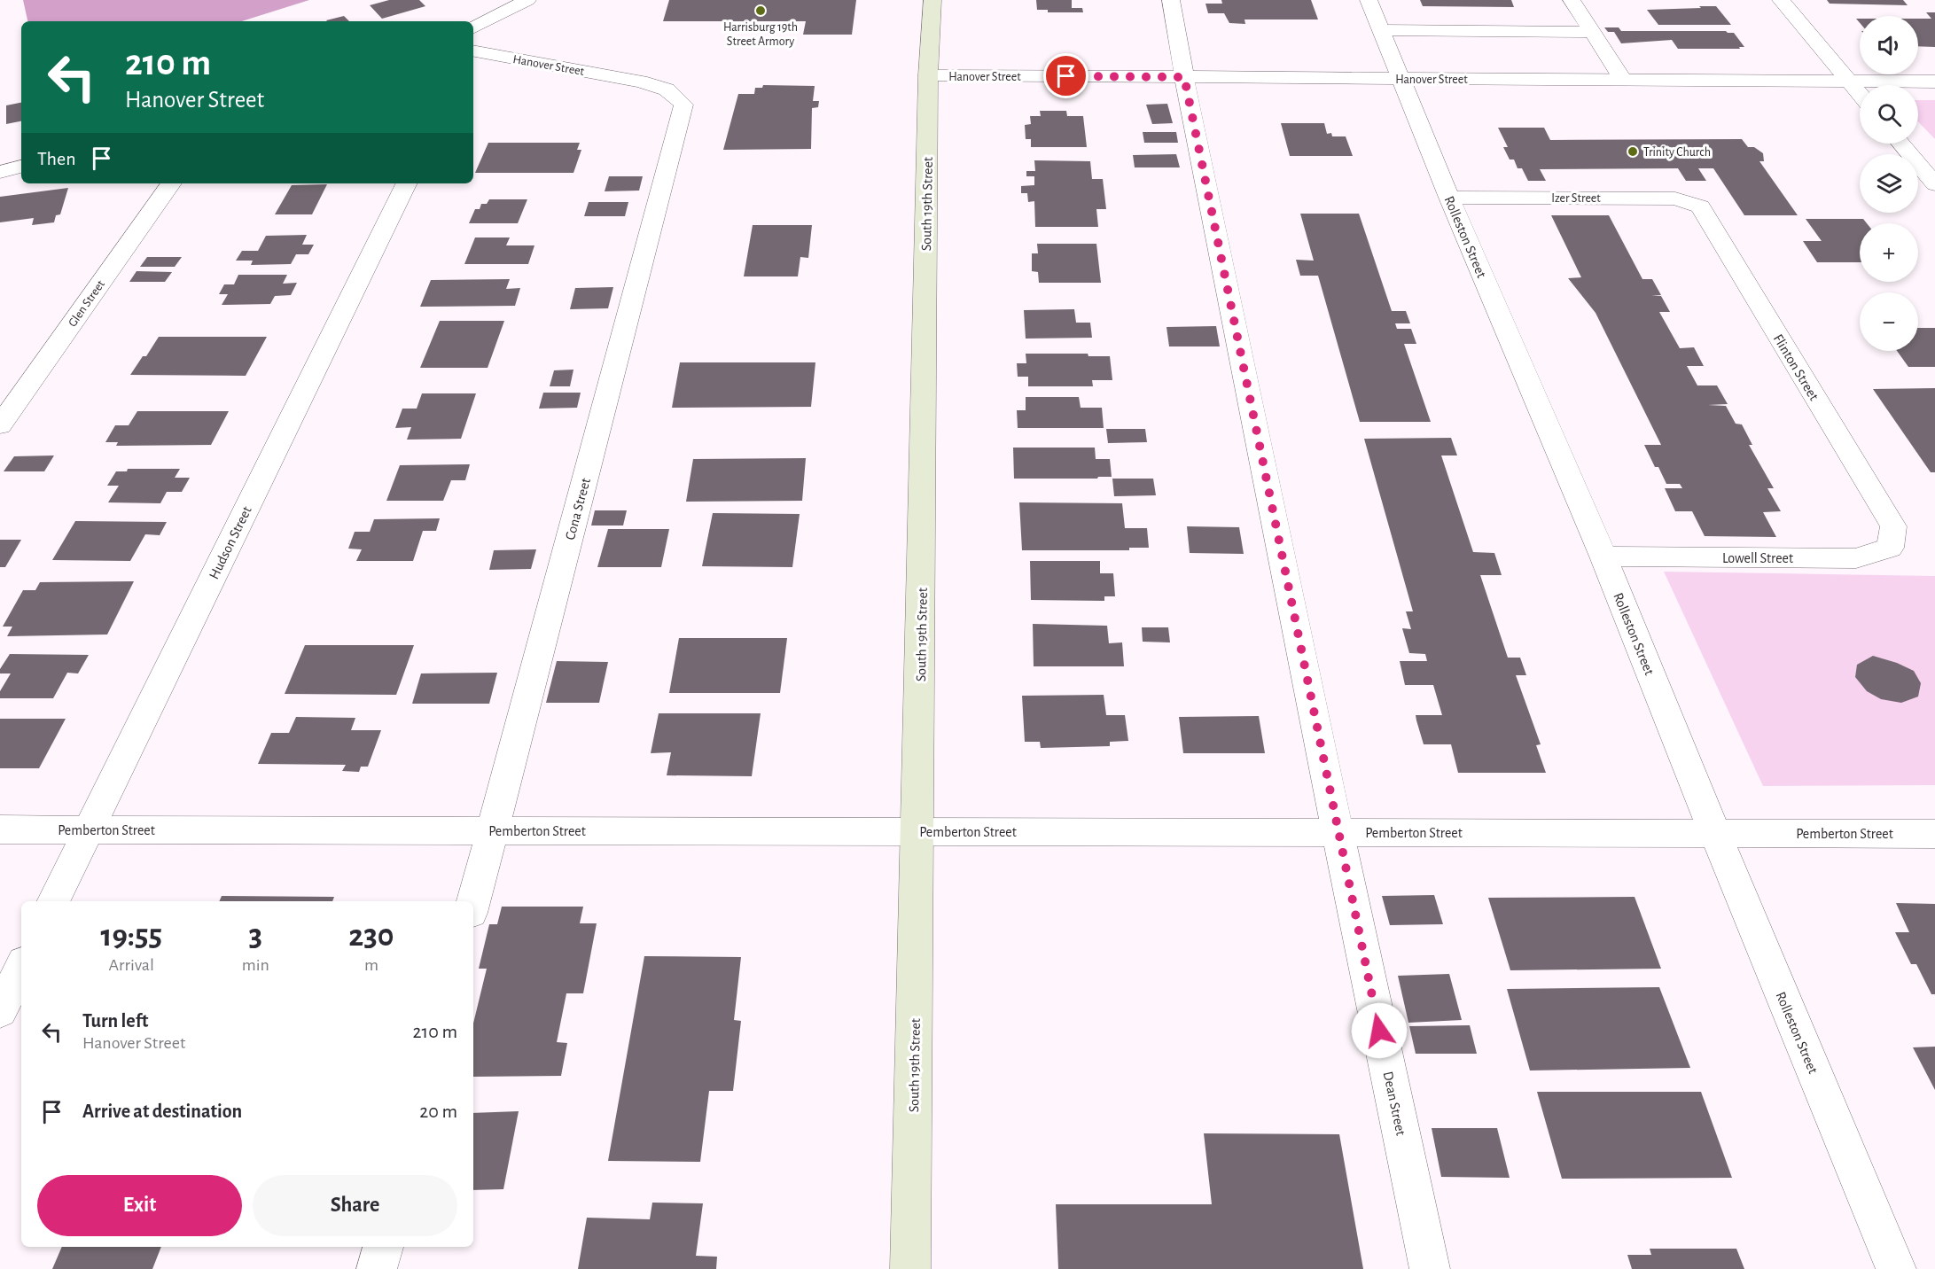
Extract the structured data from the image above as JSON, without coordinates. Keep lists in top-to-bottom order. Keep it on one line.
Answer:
{"streets":{"street":["Hanover Street","Izer Street","South 19th Street","Rolleston Street","Glen Street","Flinton Street","Cona Street","Hudson Street","Lowell Street","Pemberton Street","Dean Street"]},"crossings":[["Hanover Street","South 19th Street"],["Hanover Street","Rolleston Street"],["Hanover Street","Cona Street"],["Hanover Street","Dean Street"],["Izer Street","Rolleston Street"],["Izer Street","Flinton Street"],["South 19th Street","Pemberton Street"],["Rolleston Street","Lowell Street"],["Rolleston Street","Pemberton Street"],["Flinton Street","Lowell Street"],["Cona Street","Pemberton Street"],["Hudson Street","Pemberton Street"],["Pemberton Street","Dean Street"]],"places":["Harrisburg 19th Street Armory","Trinity Church"],"page":{"map_buttons":["+","−"],"turn":["210 m","Hanover Street"],"then":"Then","eta":["19:55","Arrival","3","min","230","m"],"list":[{"name":"Turn left","note":"Hanover Street","value":"210 m"},{"name":"Arrive at destination","value":"20 m"}],"buttons":["Exit","Share"]}}
